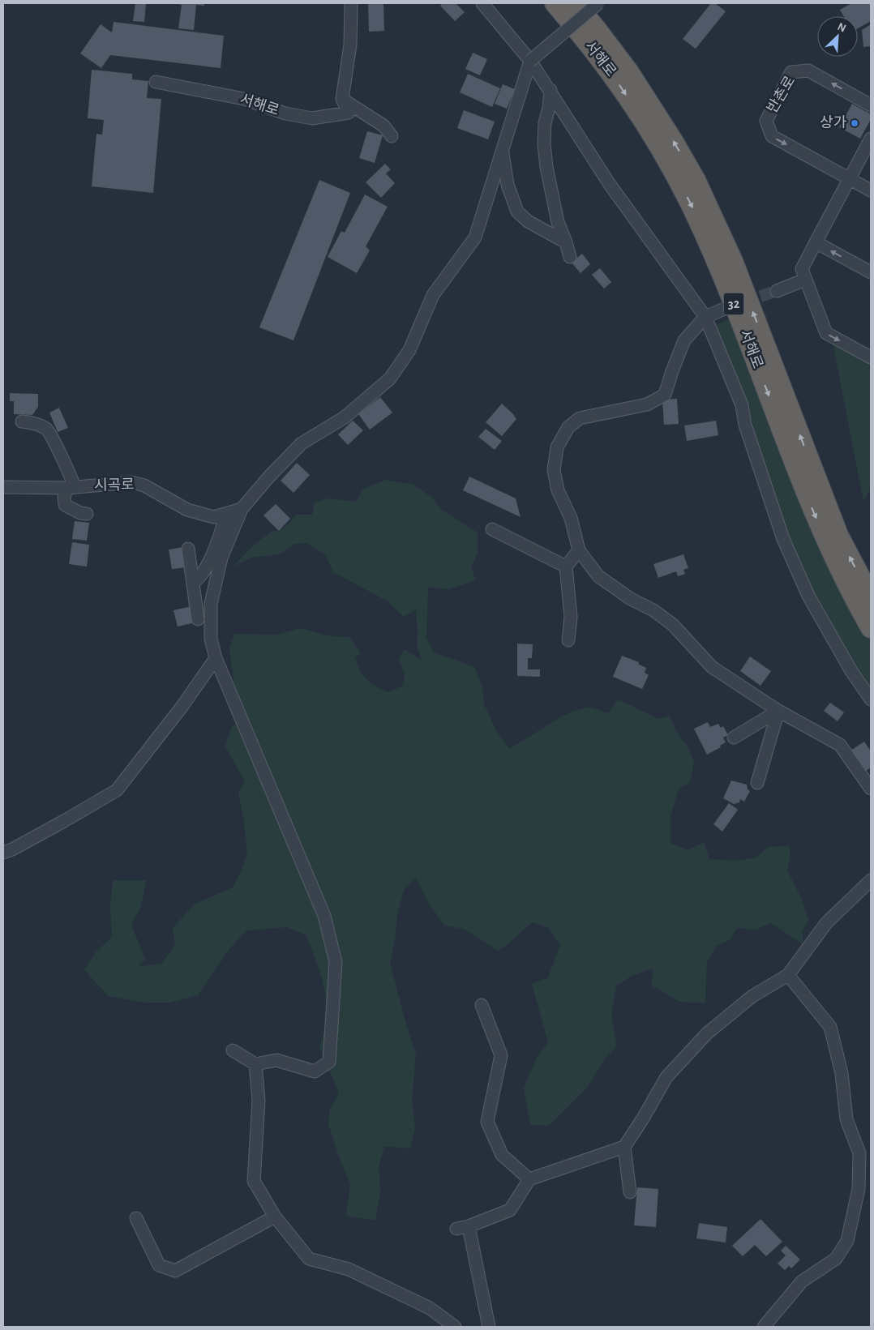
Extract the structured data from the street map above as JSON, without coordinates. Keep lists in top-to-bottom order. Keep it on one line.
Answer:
{"streets":{"highway":["서해로","32"],"street":["반촌로","시곡로"]},"places":["상가"],"north":"top right"}
